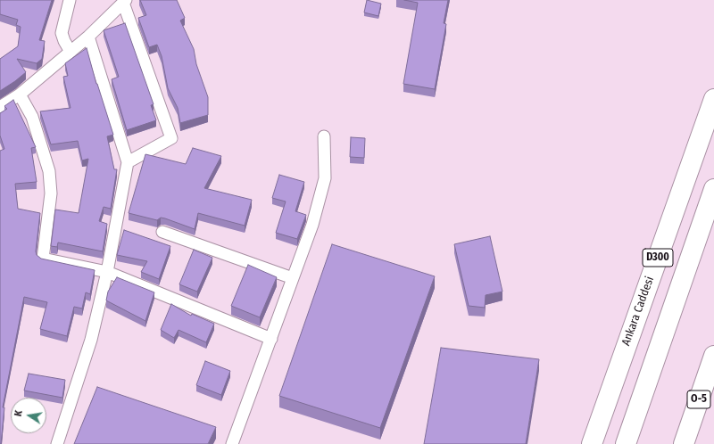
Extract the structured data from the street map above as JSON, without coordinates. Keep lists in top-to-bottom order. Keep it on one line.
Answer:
{"streets":{"highway":["D300","Ankara Caddesi","O-5"]},"north":"left"}
